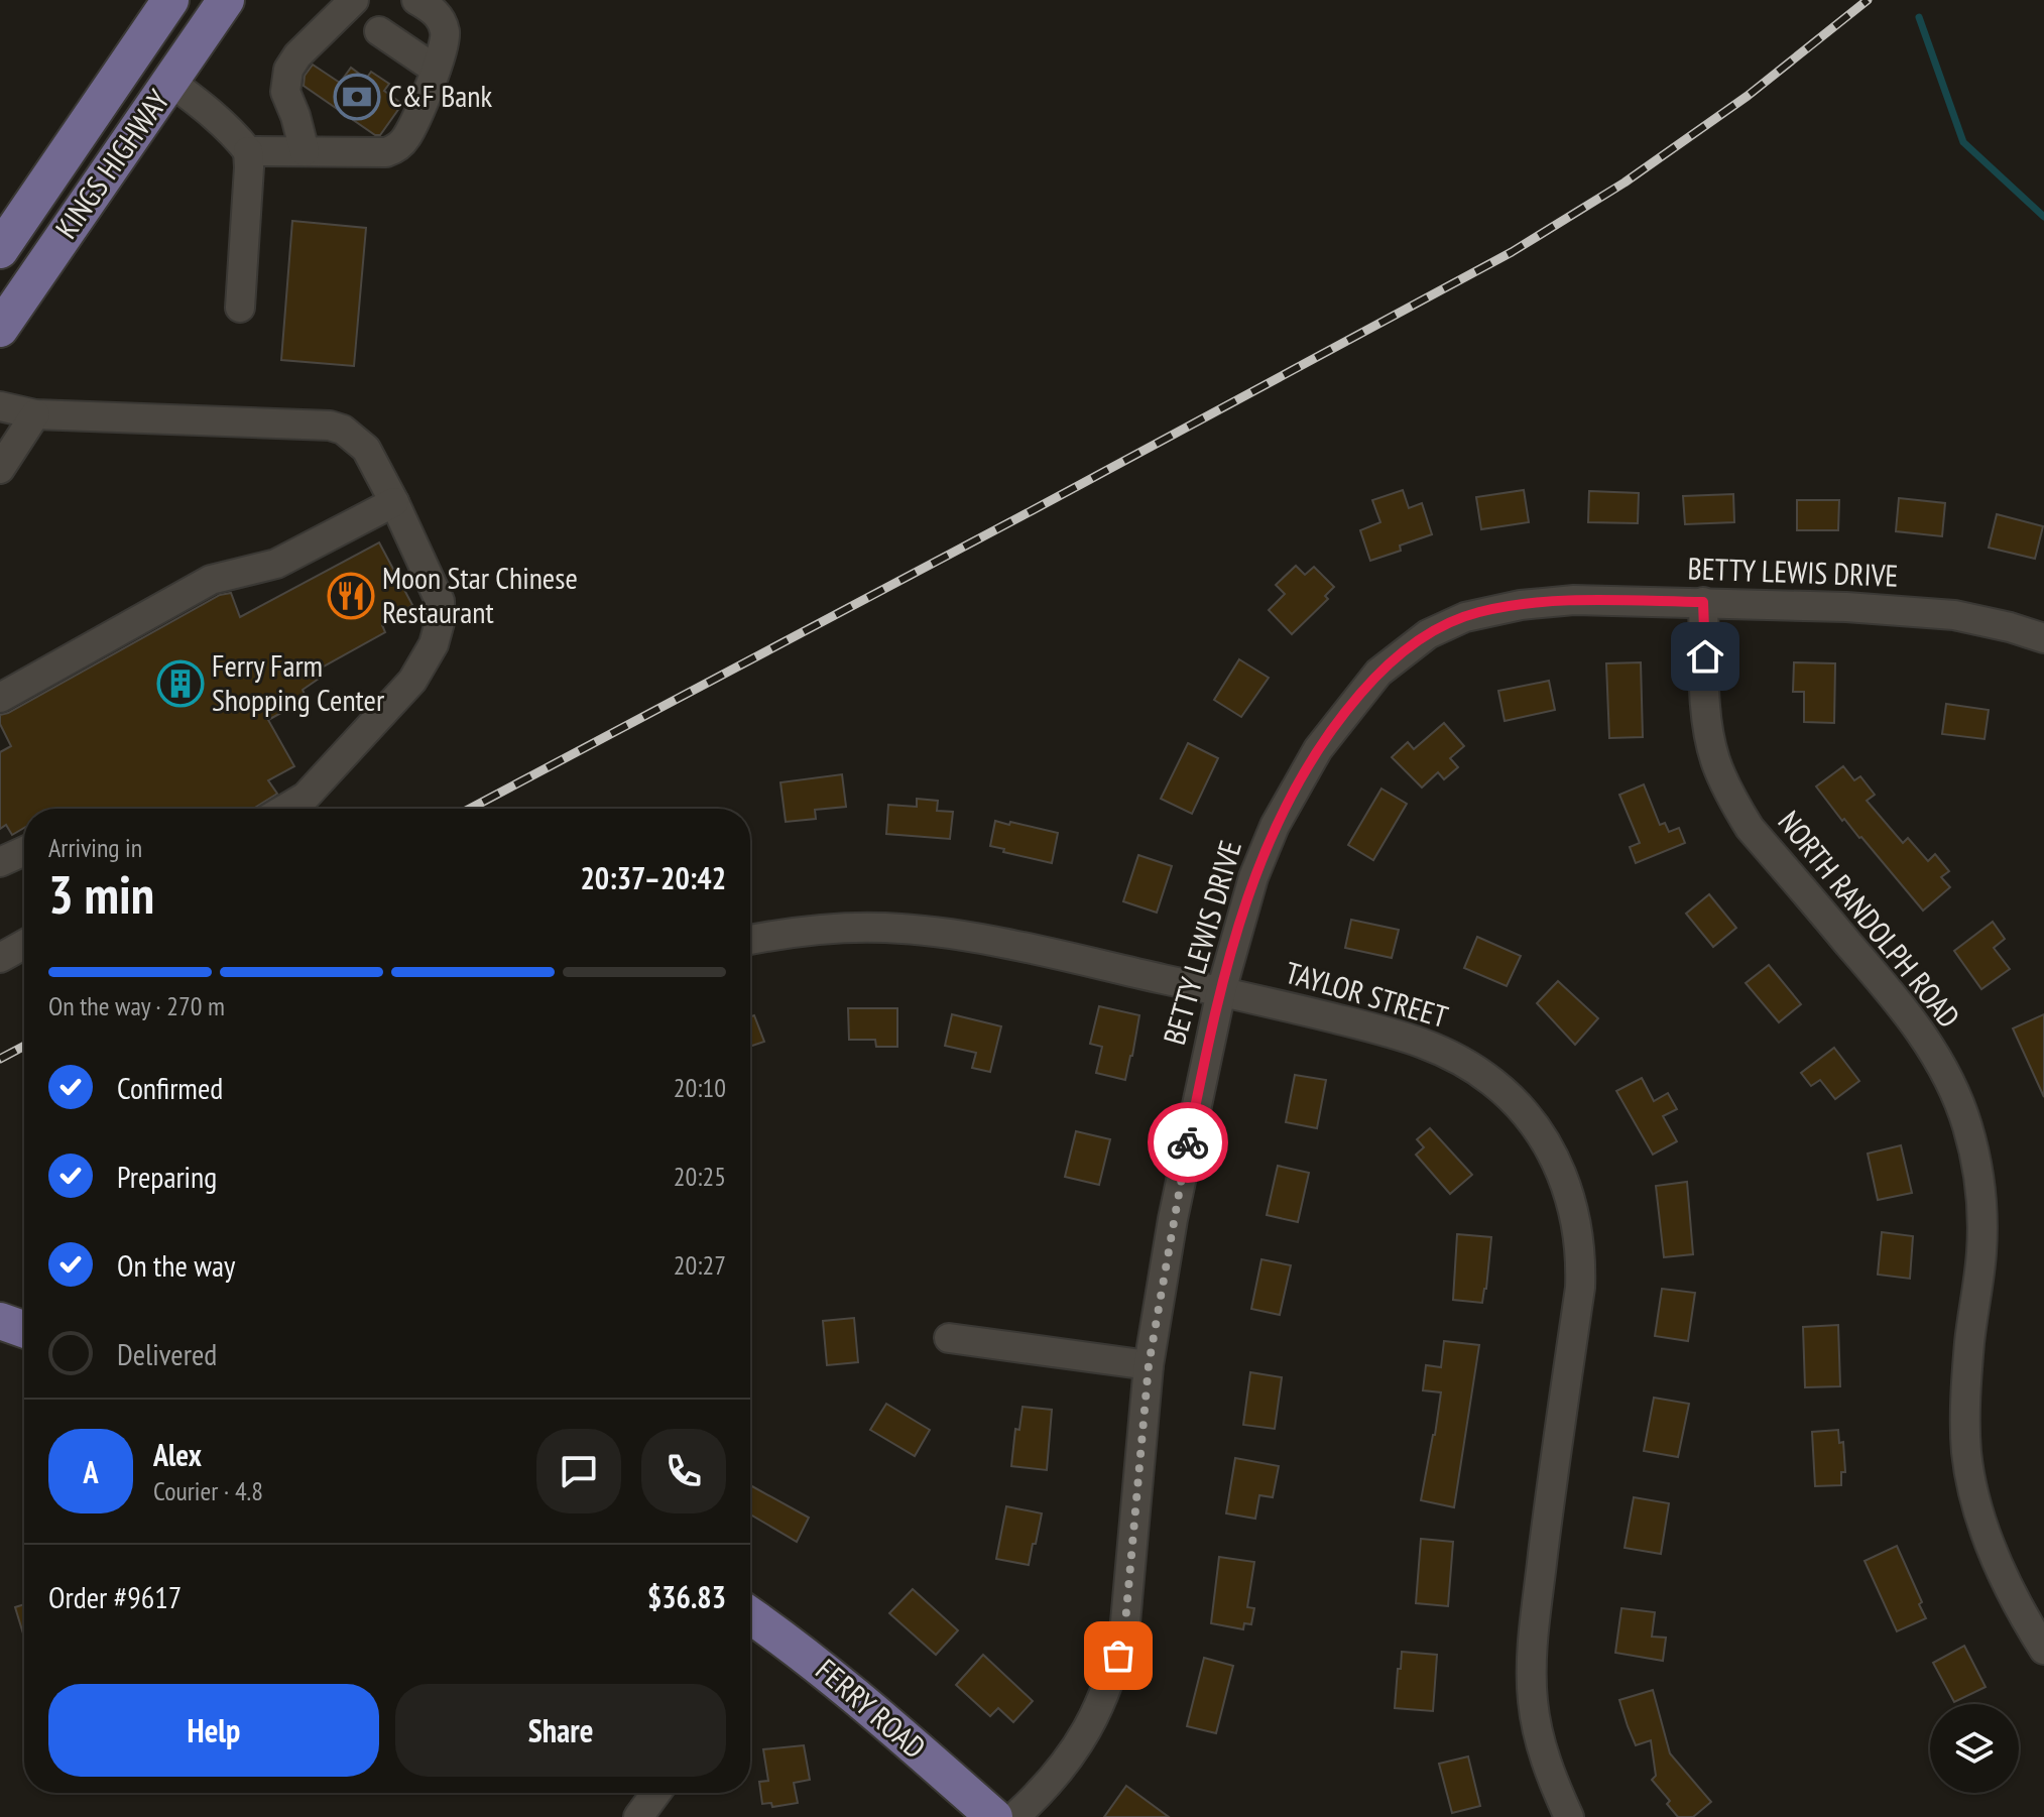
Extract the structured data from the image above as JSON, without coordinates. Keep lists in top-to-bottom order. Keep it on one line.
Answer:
{"streets":{"main road":["KINGS HIGHWAY","FERRY ROAD"],"street":["BETTY LEWIS DRIVE","NORTH RANDOLPH ROAD","TAYLOR STREET"]},"crossings":[["BETTY LEWIS DRIVE","NORTH RANDOLPH ROAD"],["BETTY LEWIS DRIVE","TAYLOR STREET"]],"places":{"bank":["C&F Bank"],"restaurant":["Moon Star Chinese Restaurant"],"building":["Ferry Farm Shopping Center"]},"page":{"heading":["3 min","Arriving in","20:37–20:42"],"panel":["Alex","Courier · 4.8","Order #9617","$36.83"],"bar":"On the way · 270 m","list":[["Confirmed","20:10"],["Preparing","20:25"],["On the way","20:27"],"Delivered"],"round":"A","buttons":["Help","Share"]}}
